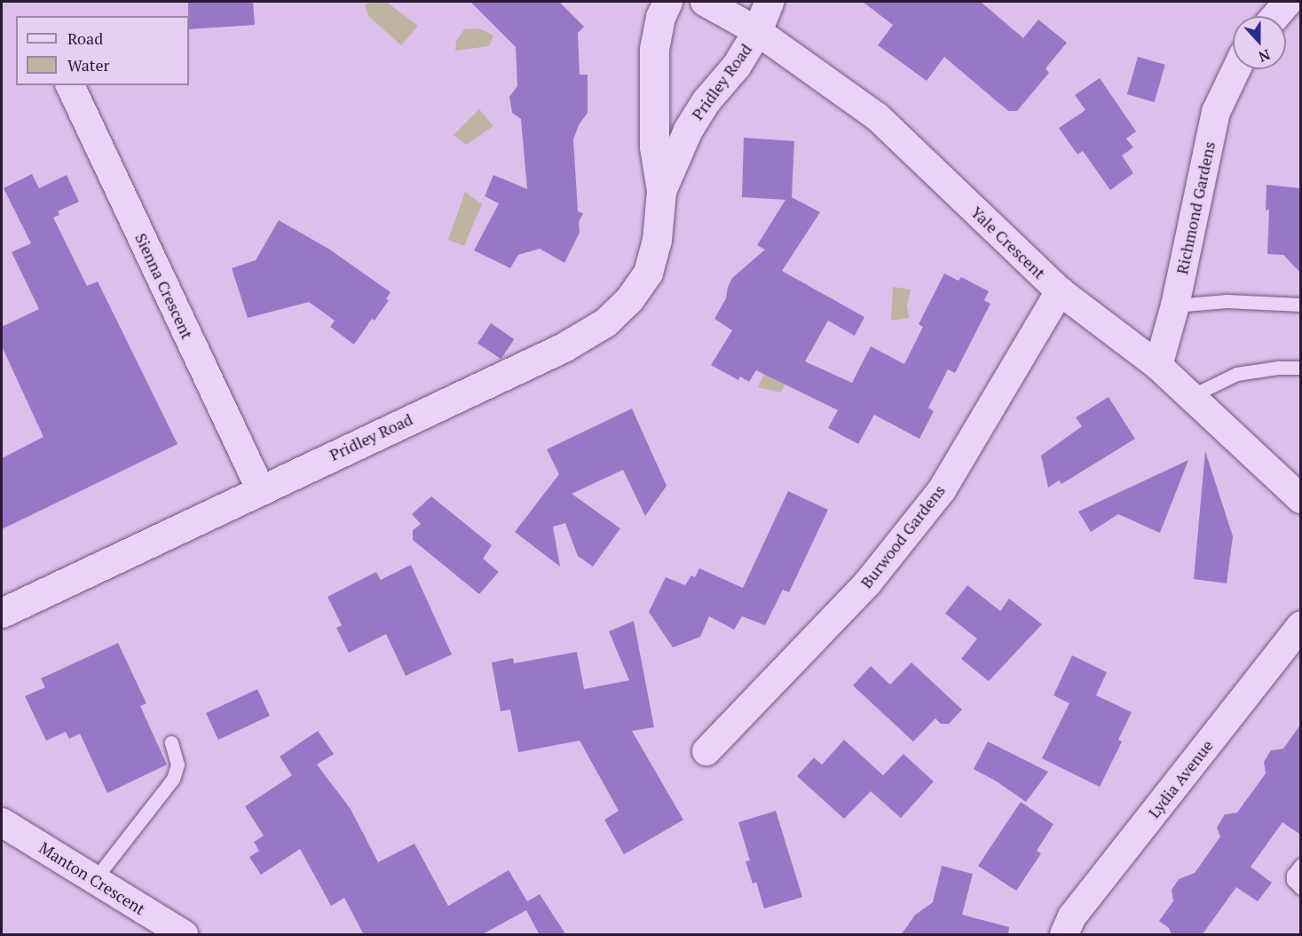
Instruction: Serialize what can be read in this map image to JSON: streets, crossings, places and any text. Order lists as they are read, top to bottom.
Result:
{
  "streets": {
    "street": [
      "Pridley Road",
      "Richmond Gardens",
      "Yale Crescent",
      "Sienna Crescent",
      "Burwood Gardens",
      "Lydia Avenue",
      "Manton Crescent"
    ]
  },
  "crossings": [
    ["Pridley Road", "Yale Crescent"],
    ["Pridley Road", "Sienna Crescent"],
    ["Richmond Gardens", "Yale Crescent"],
    ["Yale Crescent", "Burwood Gardens"]
  ],
  "legend": ["Road", "Water"],
  "north": "bottom"
}
